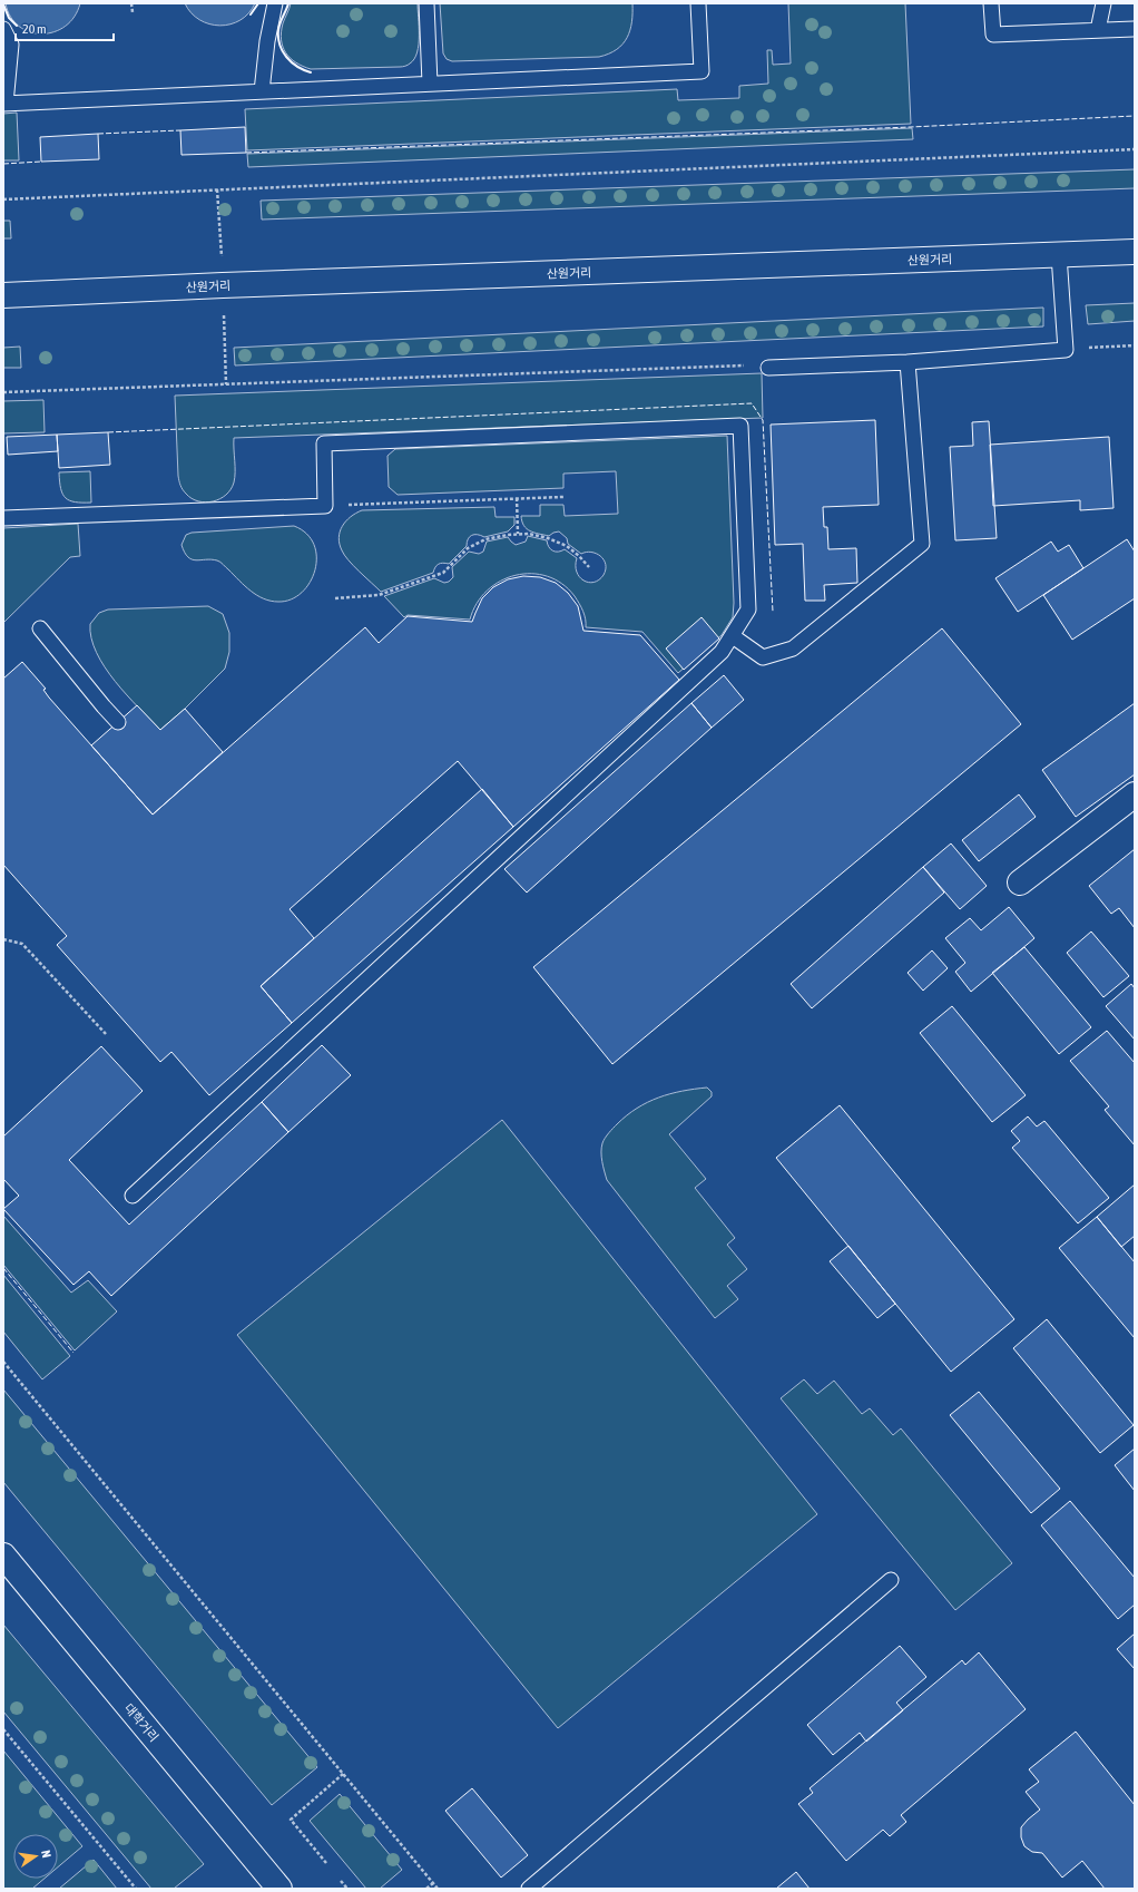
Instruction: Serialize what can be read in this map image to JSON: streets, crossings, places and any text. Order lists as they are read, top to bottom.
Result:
{
  "streets": {
    "main road": ["산원거리", "대학거리"]
  },
  "scale_bar": "20 m",
  "north": "right"
}
